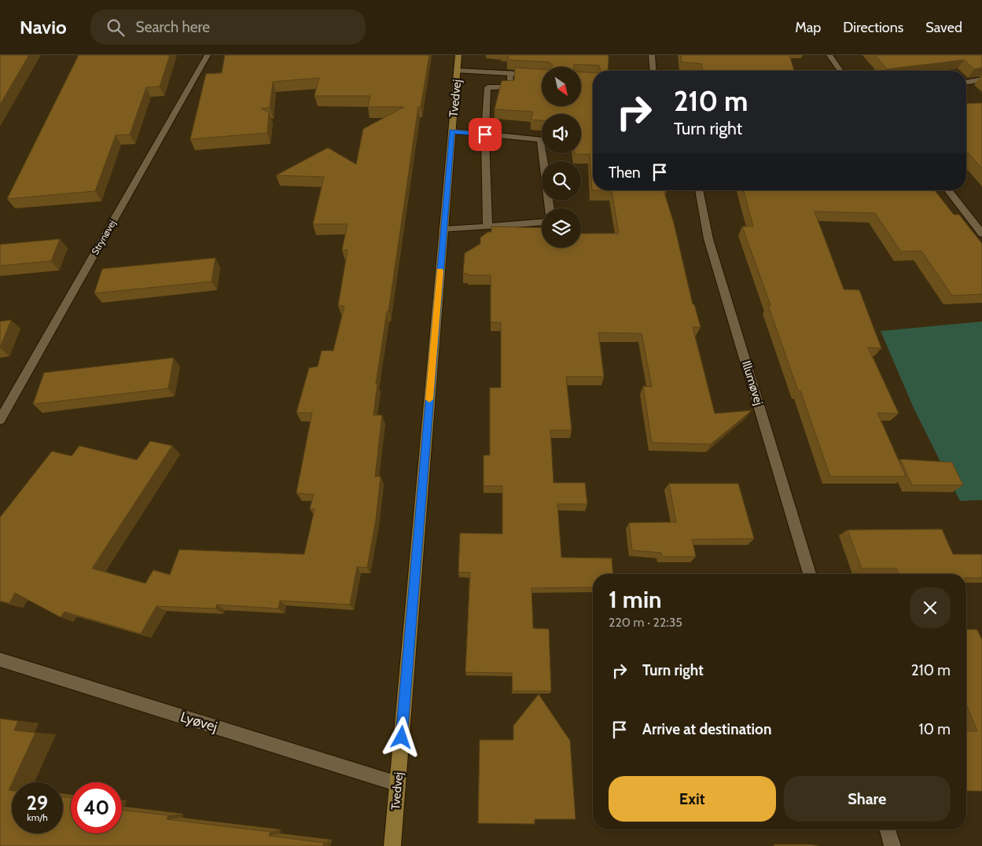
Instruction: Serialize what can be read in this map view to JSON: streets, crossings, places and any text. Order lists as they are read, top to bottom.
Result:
{
  "streets": {
    "street": [
      "Tvedvej",
      "Strynøvej",
      "Illumøvej",
      "Lyøvej"
    ]
  },
  "crossings": [
    ["Tvedvej", "Lyøvej"]
  ],
  "north": "bottom right",
  "page": {
    "header": "Navio",
    "search": "Search here",
    "nav": ["Map", "Directions", "Saved"],
    "turn": ["210 m", "Turn right"],
    "then": "Then",
    "heading": ["1 min", "220 m · 22:35"],
    "list": [
      {
        "name": "Turn right",
        "value": "210 m"
      },
      {
        "name": "Arrive at destination",
        "value": "10 m"
      }
    ],
    "buttons": ["Exit", "Share"],
    "speed": "29 km/h",
    "limit": "40"
  }
}
